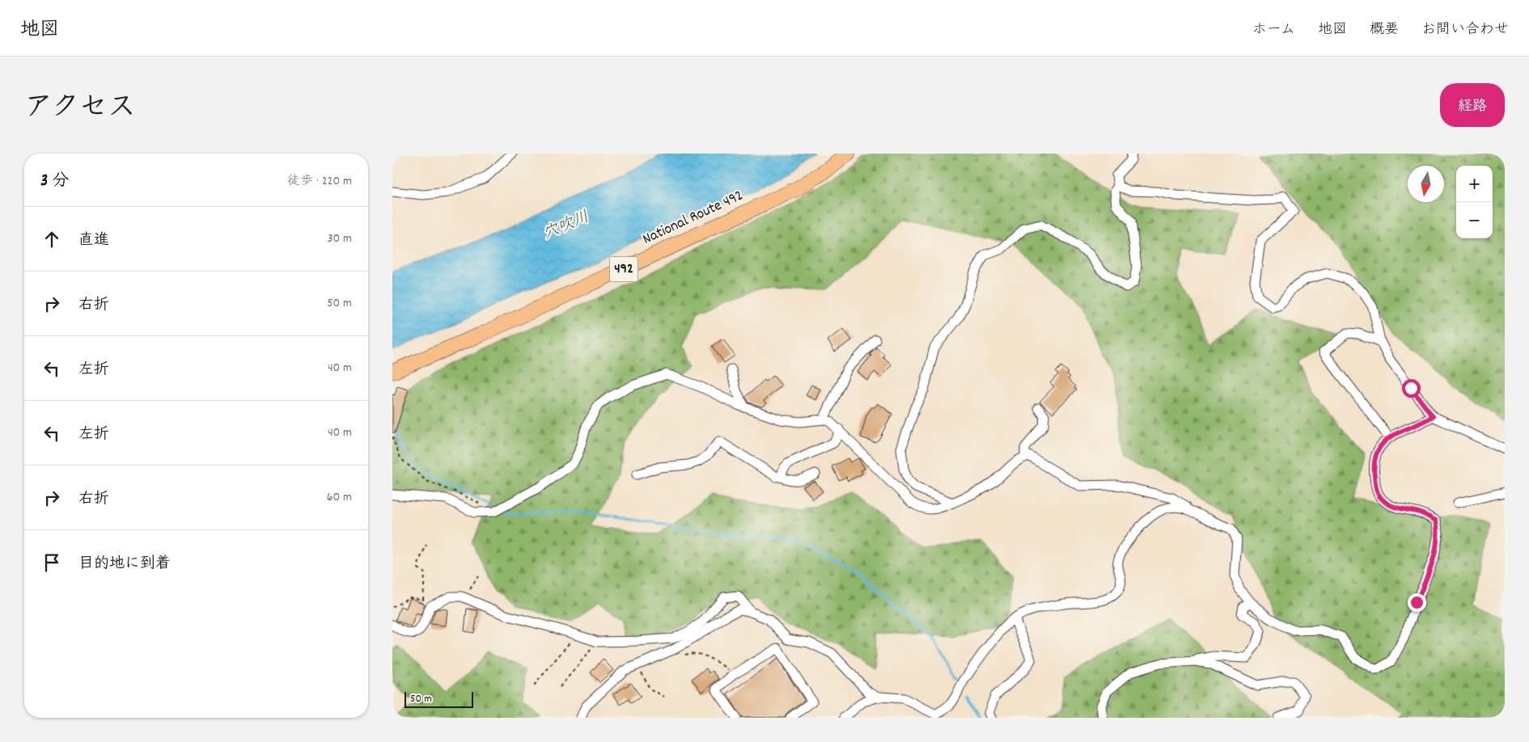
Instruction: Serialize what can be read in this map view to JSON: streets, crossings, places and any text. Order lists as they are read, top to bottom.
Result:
{
  "streets": {
    "highway": ["National Route 492", "492"]
  },
  "water": ["穴吹川"],
  "scale_bar": "50 m",
  "north": "bottom",
  "page": {
    "header": "地図",
    "nav": [
      "ホーム",
      "地図",
      "概要",
      "お問い合わせ"
    ],
    "title": "アクセス",
    "buttons": "経路",
    "heading": ["3 分", "徒歩 · 220 m"],
    "map_buttons": ["+", "−"],
    "list": [
      ["直進", "30 m"],
      ["右折", "50 m"],
      ["左折", "40 m"],
      ["左折", "40 m"],
      ["右折", "60 m"],
      "目的地に到着"
    ],
    "scale": "50 m"
  }
}
